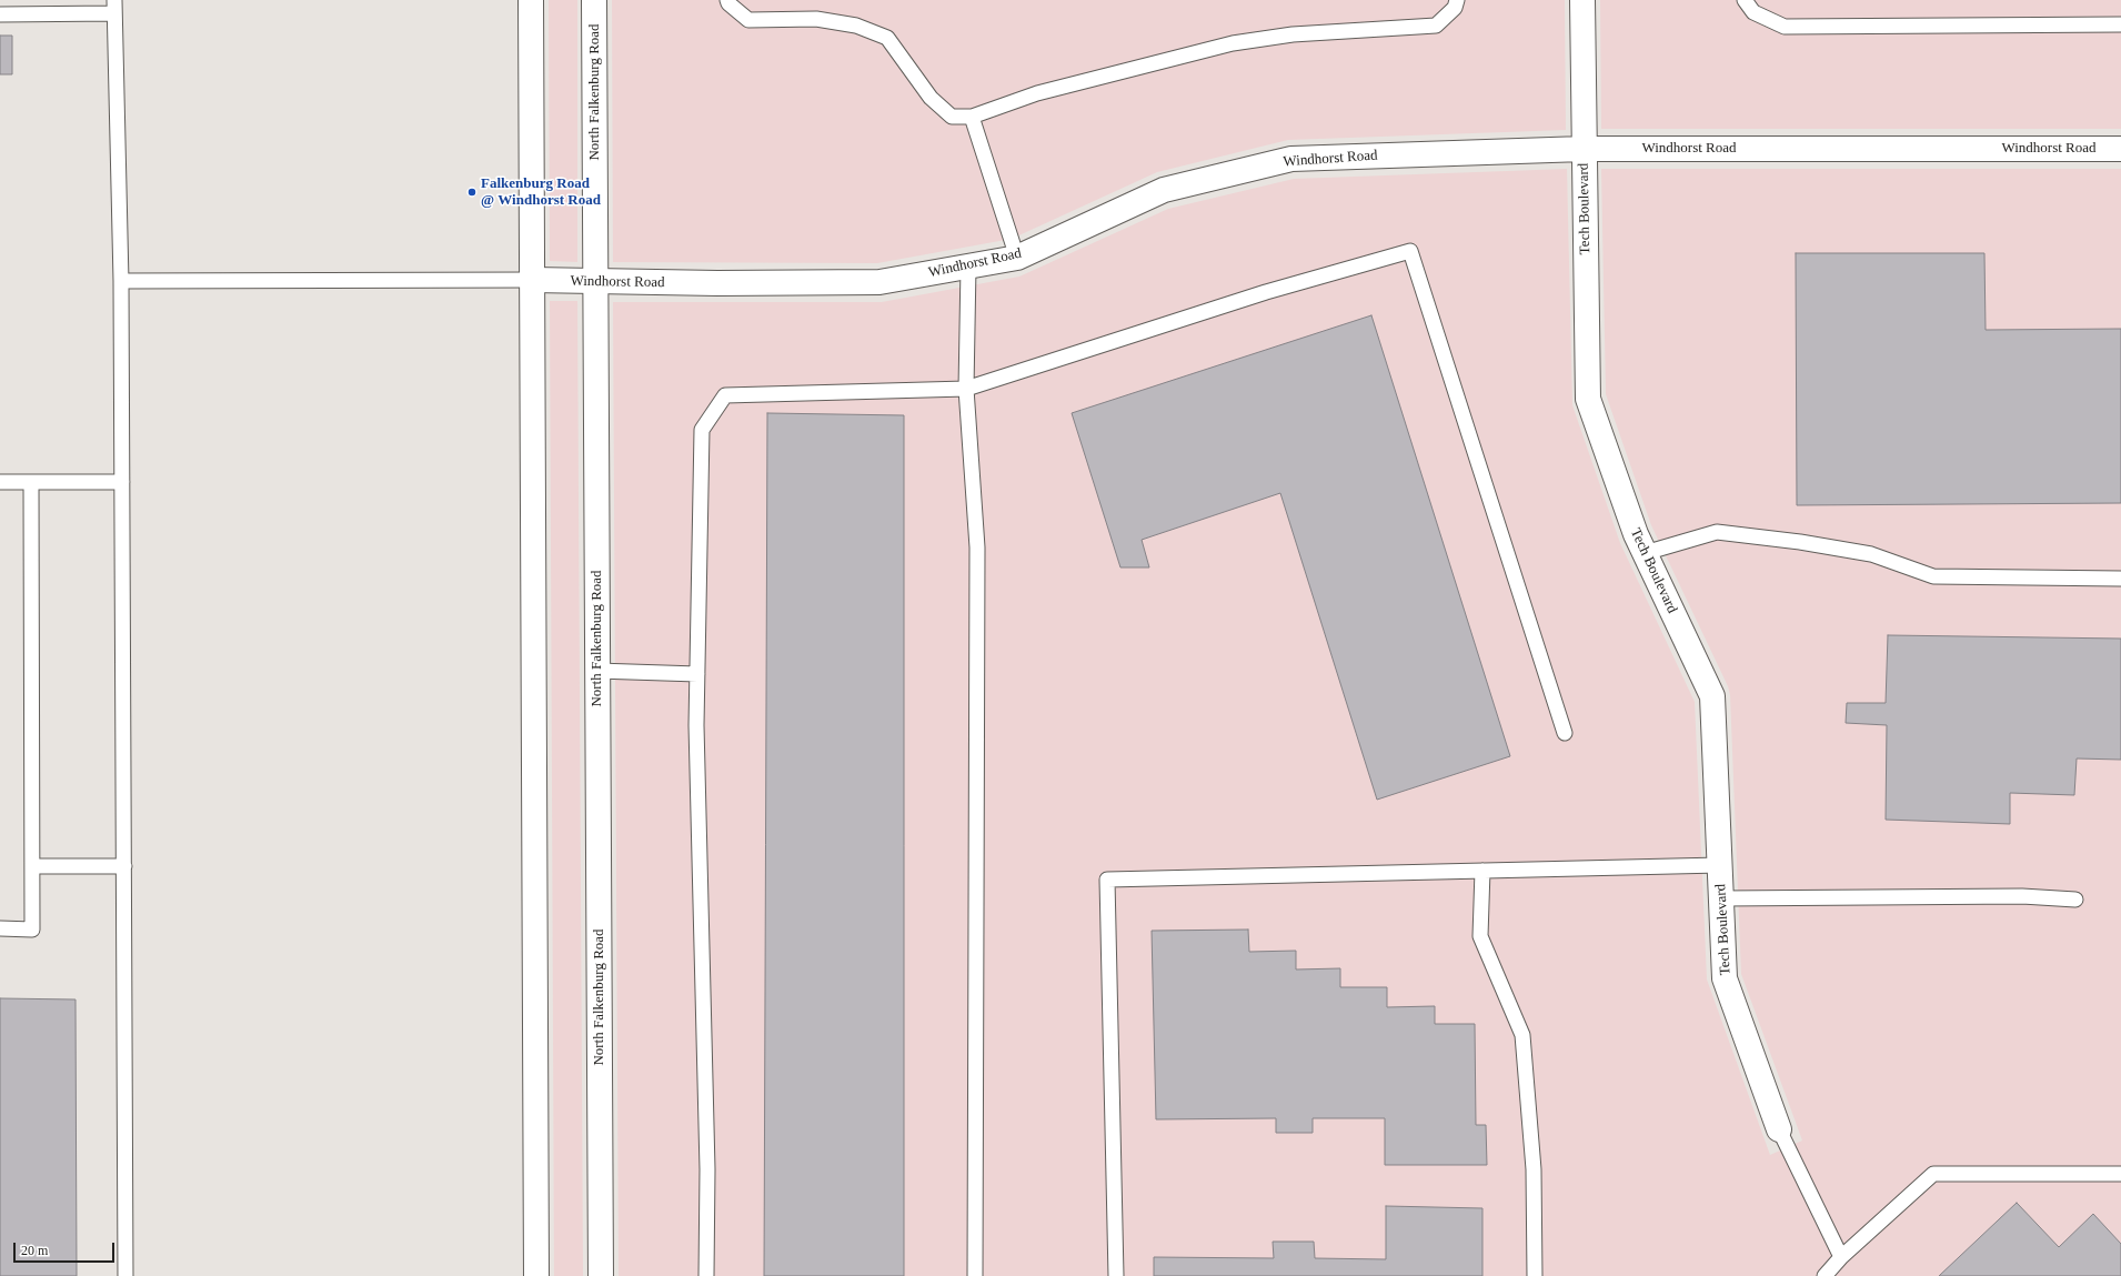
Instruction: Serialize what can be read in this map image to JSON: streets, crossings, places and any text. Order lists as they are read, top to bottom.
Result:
{
  "streets": {
    "street": ["North Falkenburg Road", "Windhorst Road", "Tech Boulevard"]
  },
  "crossings": [
    ["North Falkenburg Road", "Windhorst Road"],
    ["Windhorst Road", "Tech Boulevard"]
  ],
  "places": ["Falkenburg Road @ Windhorst Road"],
  "scale_bar": "20 m"
}
